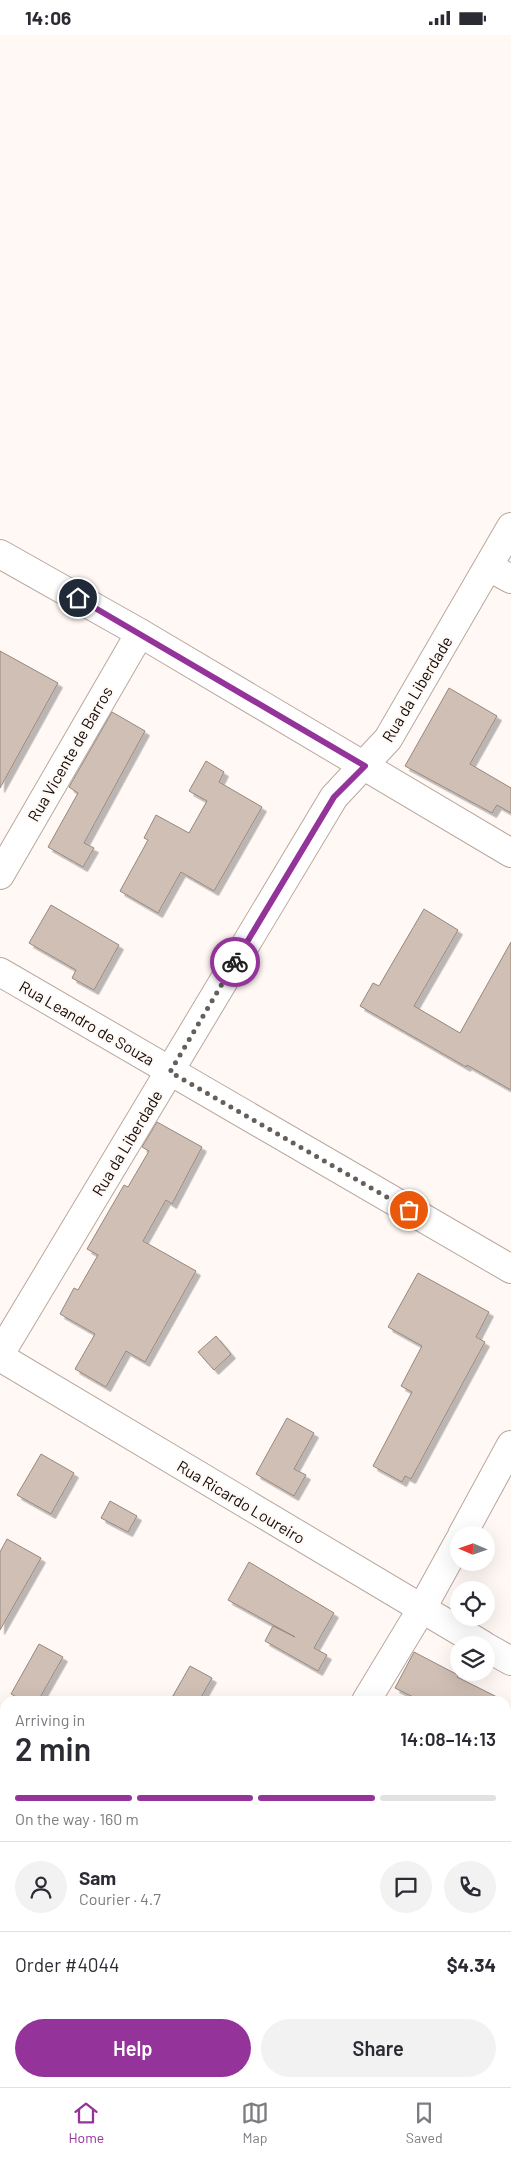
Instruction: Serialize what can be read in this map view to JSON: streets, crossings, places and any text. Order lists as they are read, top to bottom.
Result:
{
  "streets": {
    "street": [
      "Rua da Liberdade",
      "Rua Vicente de Barros",
      "Rua Leandro de Souza",
      "Rua Ricardo Loureiro"
    ]
  },
  "crossings": [
    ["Rua da Liberdade", "Rua Leandro de Souza"],
    ["Rua da Liberdade", "Rua Ricardo Loureiro"]
  ],
  "north": "left",
  "page": {
    "status": "14:06",
    "heading": ["2 min", "Arriving in", "14:08–14:13"],
    "panel": [
      "Sam",
      "Courier · 4.7",
      "Order #4044",
      "$4.34"
    ],
    "bar": "On the way · 160 m",
    "buttons": ["Help", "Share"],
    "tabs": ["Home", "Map", "Saved"]
  }
}
